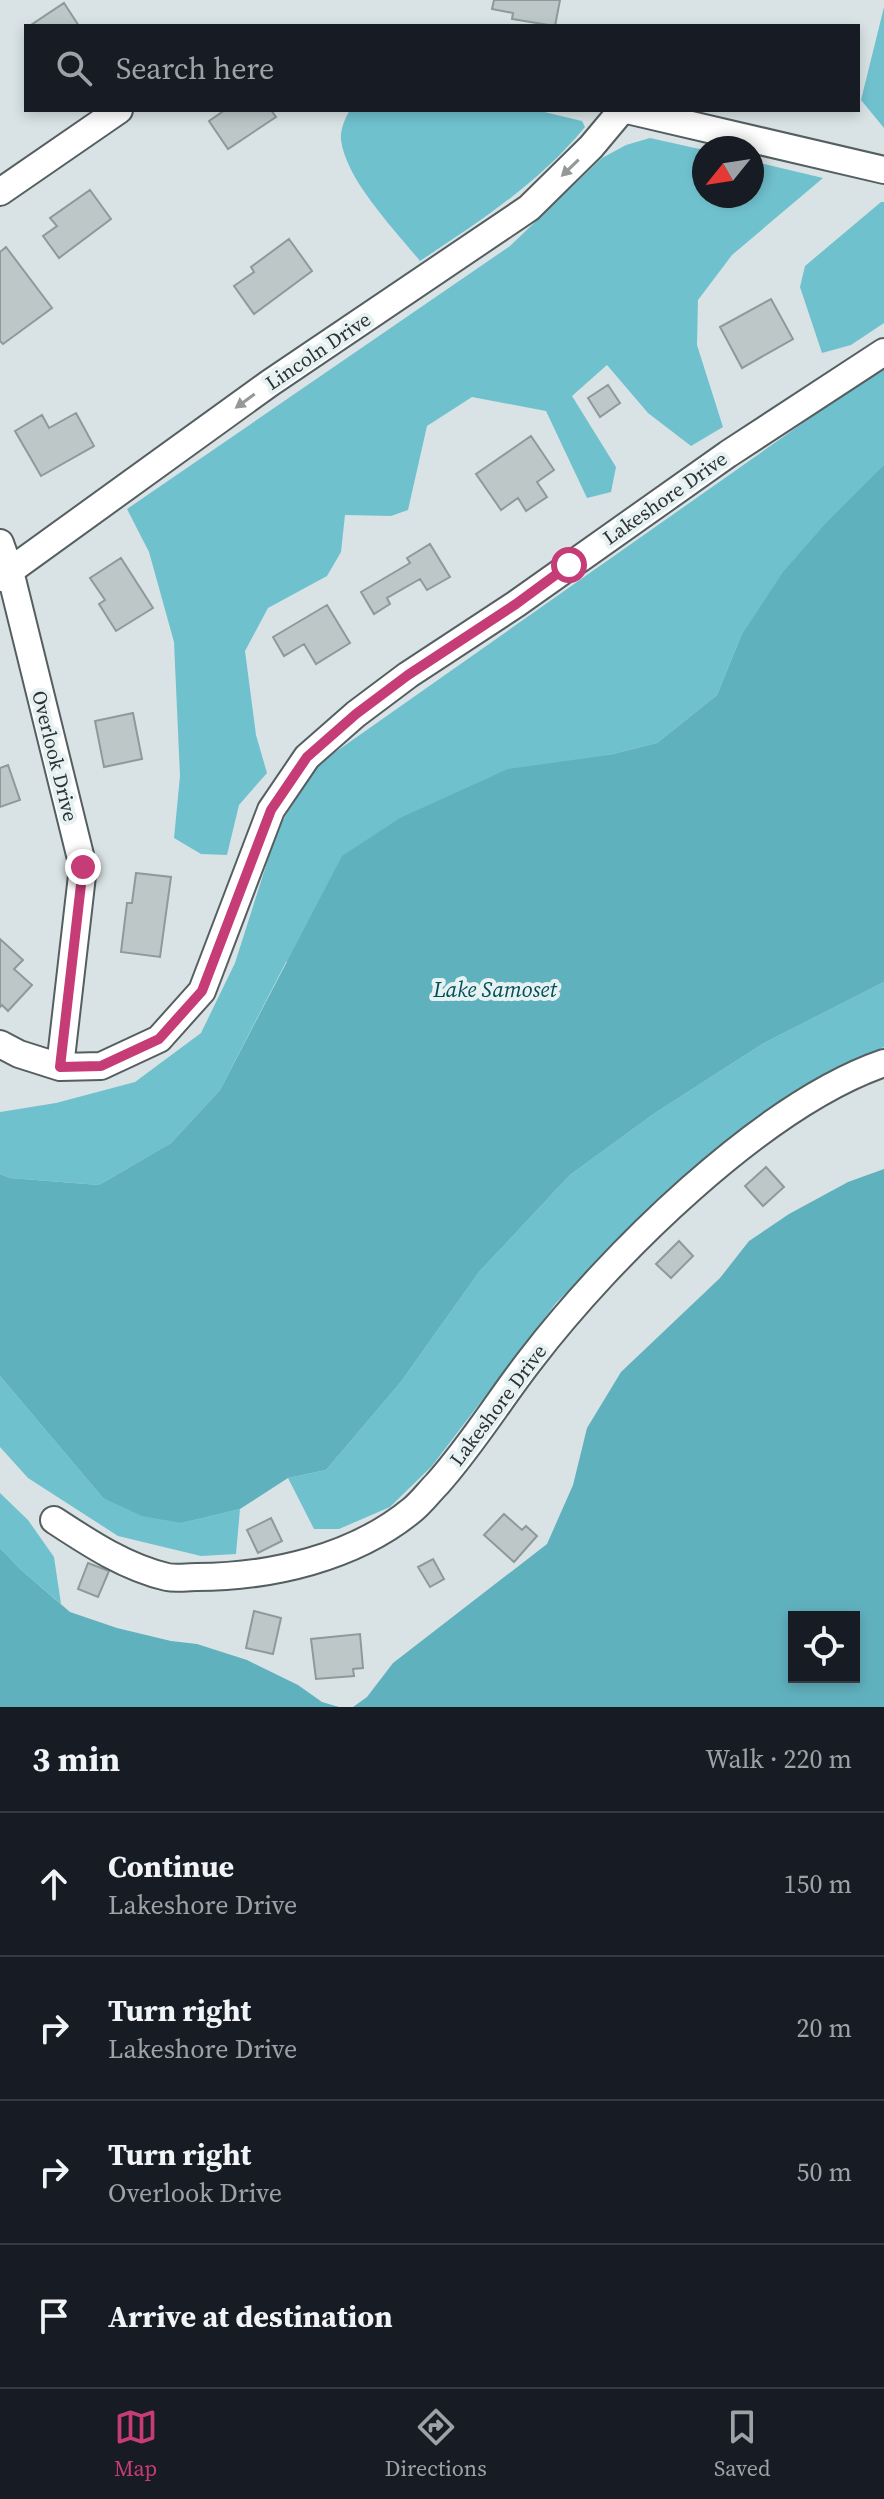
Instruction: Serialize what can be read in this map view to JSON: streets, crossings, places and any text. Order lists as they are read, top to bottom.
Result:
{
  "streets": {
    "street": ["Lincoln Drive", "Lakeshore Drive", "Overlook Drive"]
  },
  "crossings": [
    ["Lincoln Drive", "Overlook Drive"],
    ["Lakeshore Drive", "Overlook Drive"]
  ],
  "one_way": ["Lincoln Drive"],
  "water": ["Lake Samoset"],
  "north": "bottom left",
  "page": {
    "search": "Search here",
    "heading": ["3 min", "Walk · 220 m"],
    "list": [
      ["Continue", "Lakeshore Drive", "150 m"],
      ["Turn right", "Lakeshore Drive", "20 m"],
      ["Turn right", "Overlook Drive", "50 m"],
      "Arrive at destination"
    ],
    "nav": ["Map", "Directions", "Saved"]
  }
}
